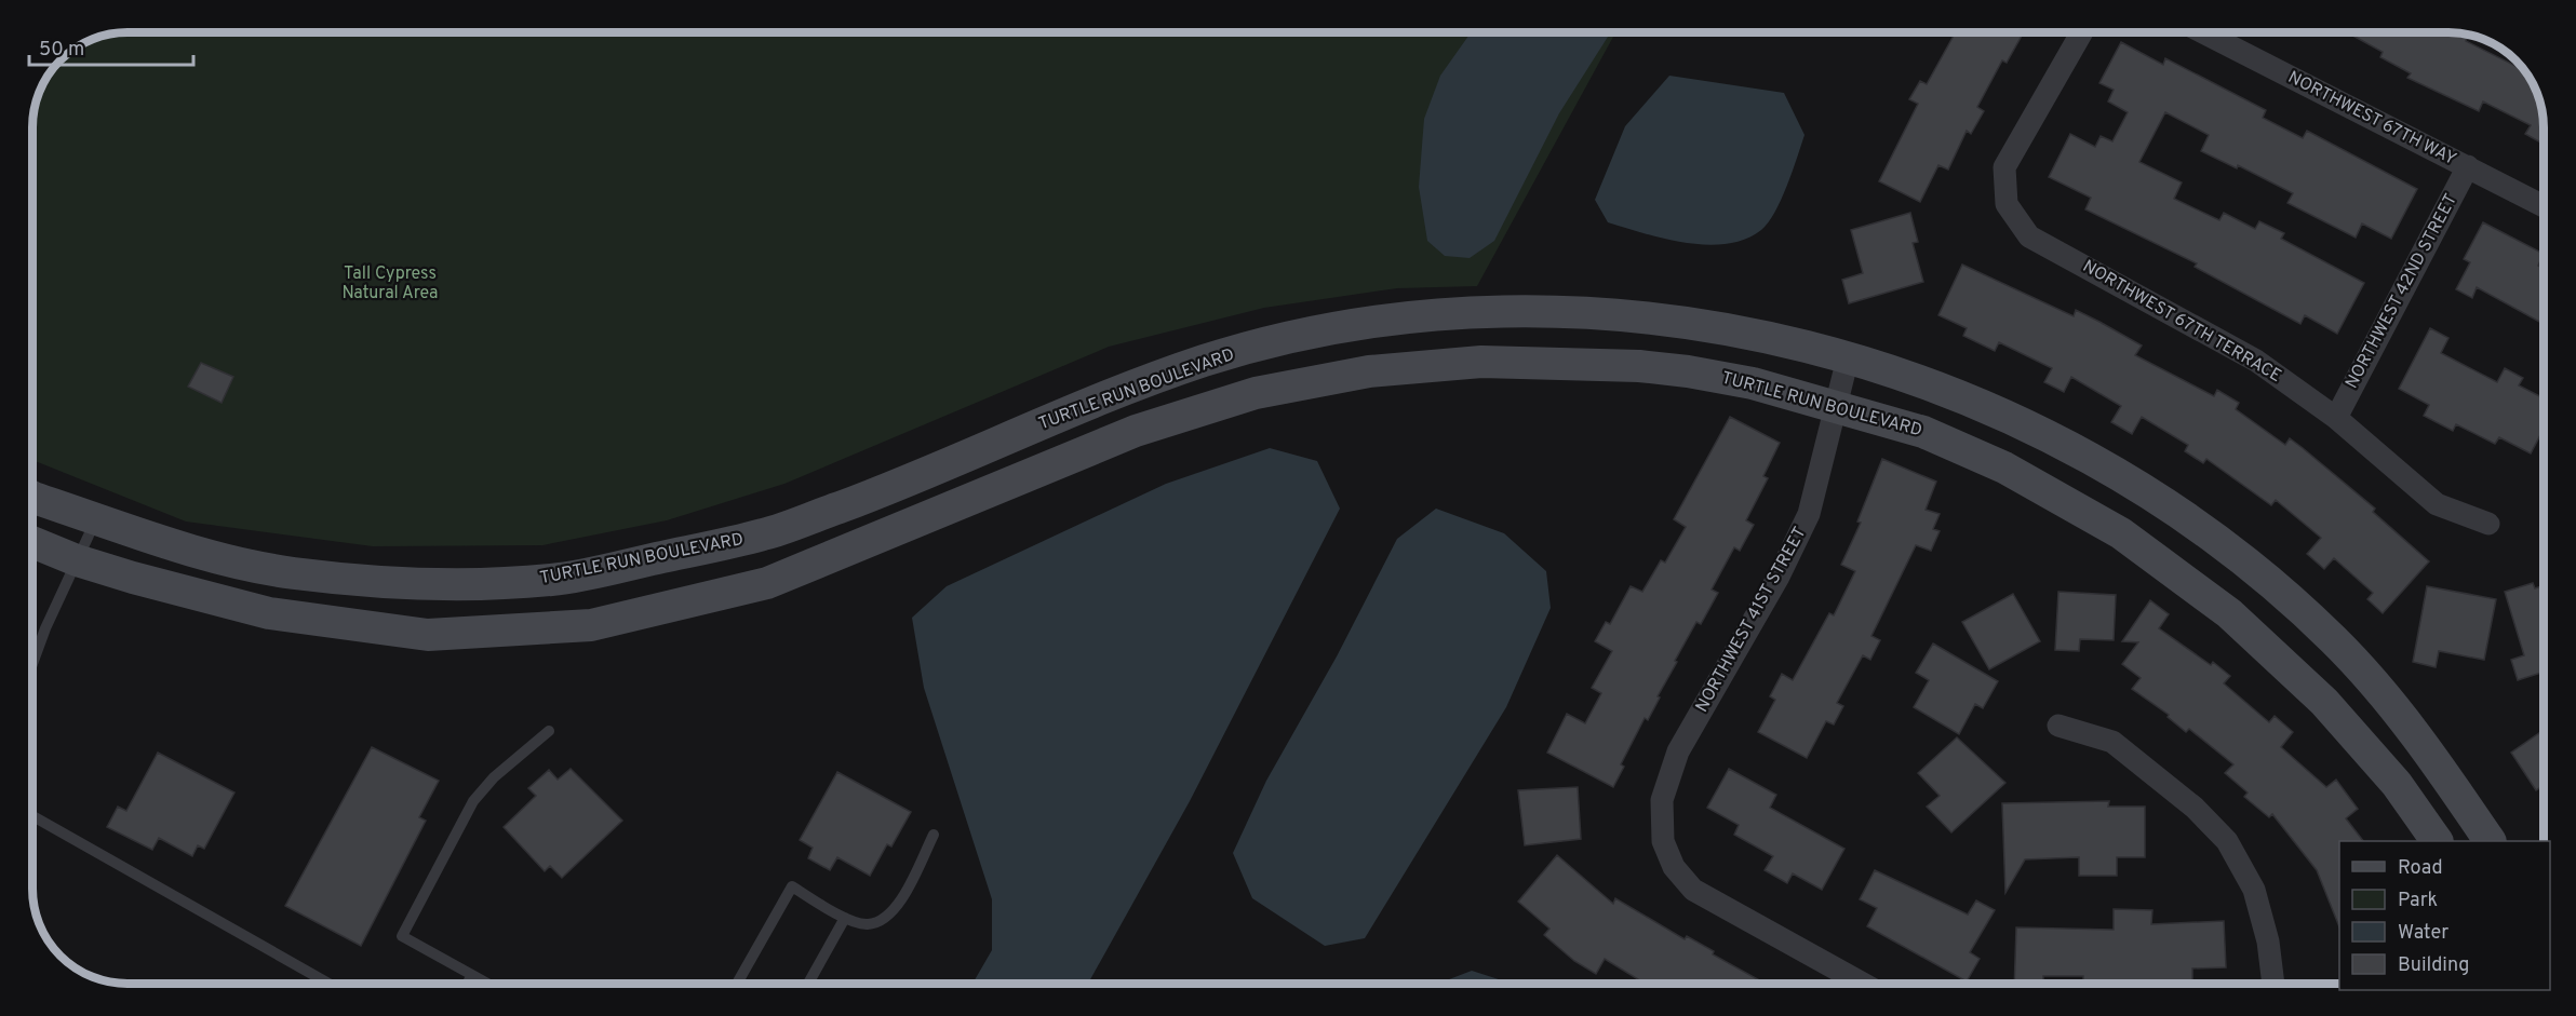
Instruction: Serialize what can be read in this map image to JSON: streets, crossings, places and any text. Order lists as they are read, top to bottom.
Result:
{
  "streets": {
    "street": [
      "NORTHWEST 67TH WAY",
      "NORTHWEST 42ND STREET",
      "NORTHWEST 67TH TERRACE",
      "TURTLE RUN BOULEVARD",
      "NORTHWEST 41ST STREET"
    ]
  },
  "crossings": [
    ["NORTHWEST 67TH WAY", "NORTHWEST 42ND STREET"],
    ["NORTHWEST 42ND STREET", "NORTHWEST 67TH TERRACE"],
    ["TURTLE RUN BOULEVARD", "NORTHWEST 41ST STREET"]
  ],
  "parks": ["Tall Cypress Natural Area"],
  "legend": [
    "Road",
    "Park",
    "Water",
    "Building"
  ],
  "scale_bar": "50 m"
}
